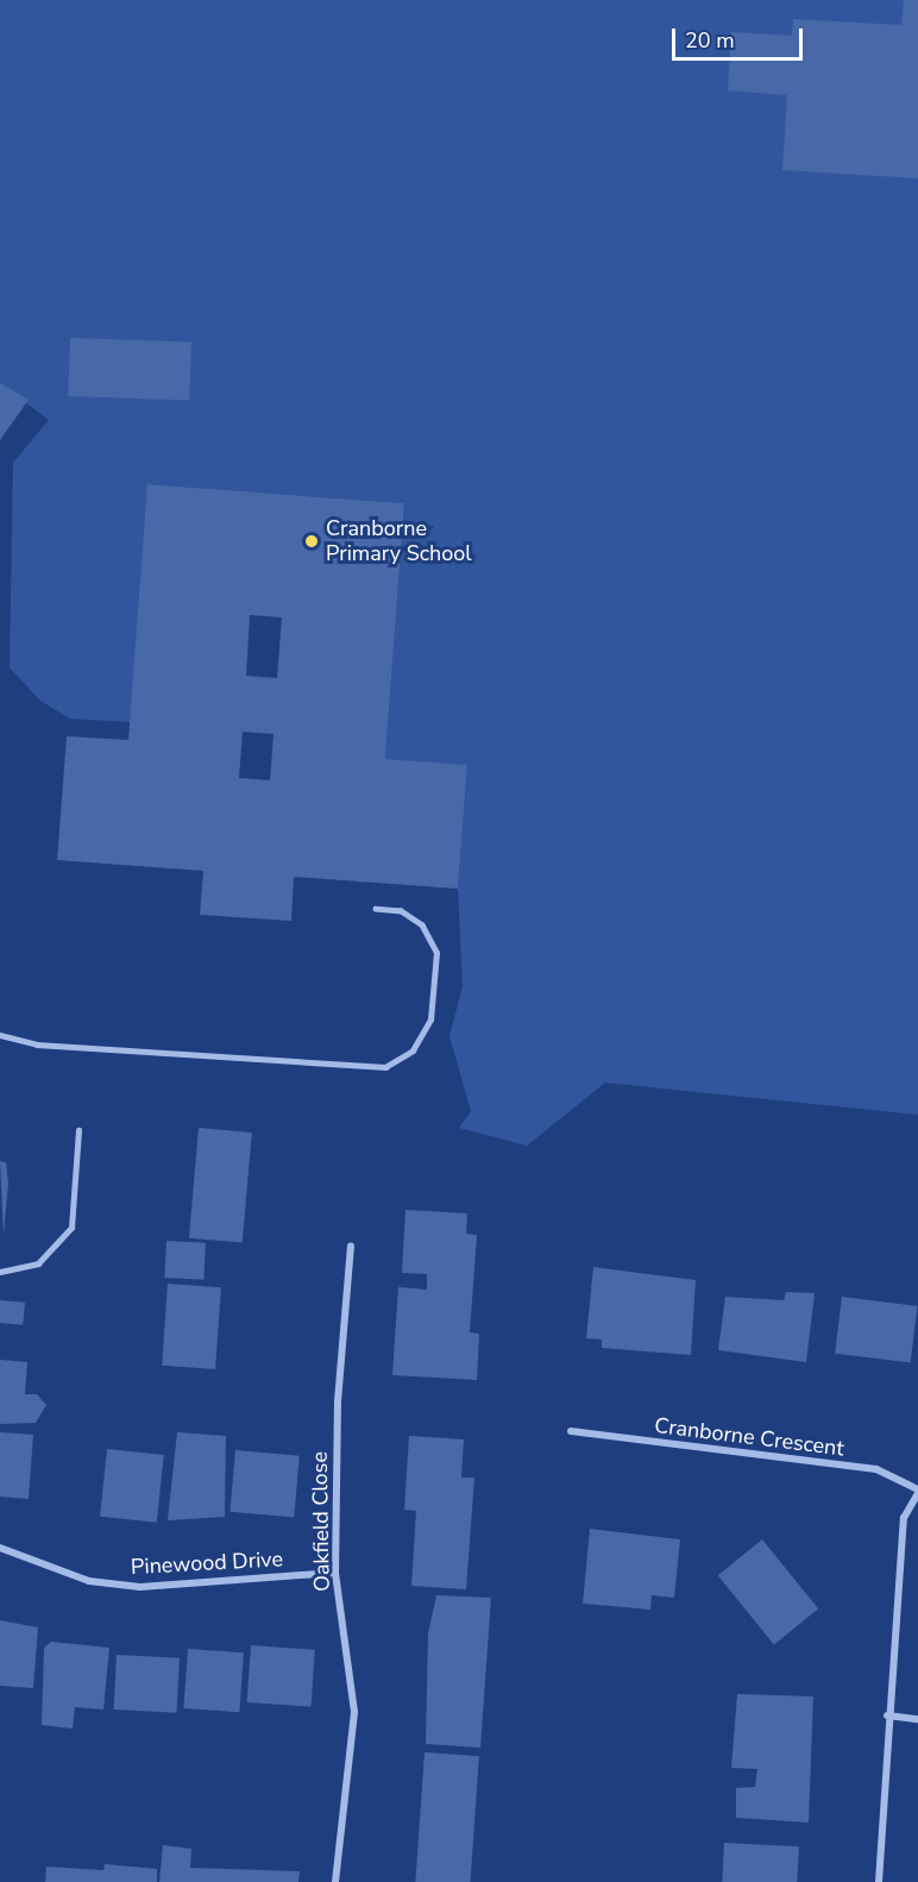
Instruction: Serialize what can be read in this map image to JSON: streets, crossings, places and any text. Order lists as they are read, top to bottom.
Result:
{
  "streets": {
    "street": ["Cranborne Crescent", "Oakfield Close", "Pinewood Drive"]
  },
  "crossings": [
    ["Oakfield Close", "Pinewood Drive"]
  ],
  "places": ["Cranborne Primary School"],
  "scale_bar": "20 m"
}
